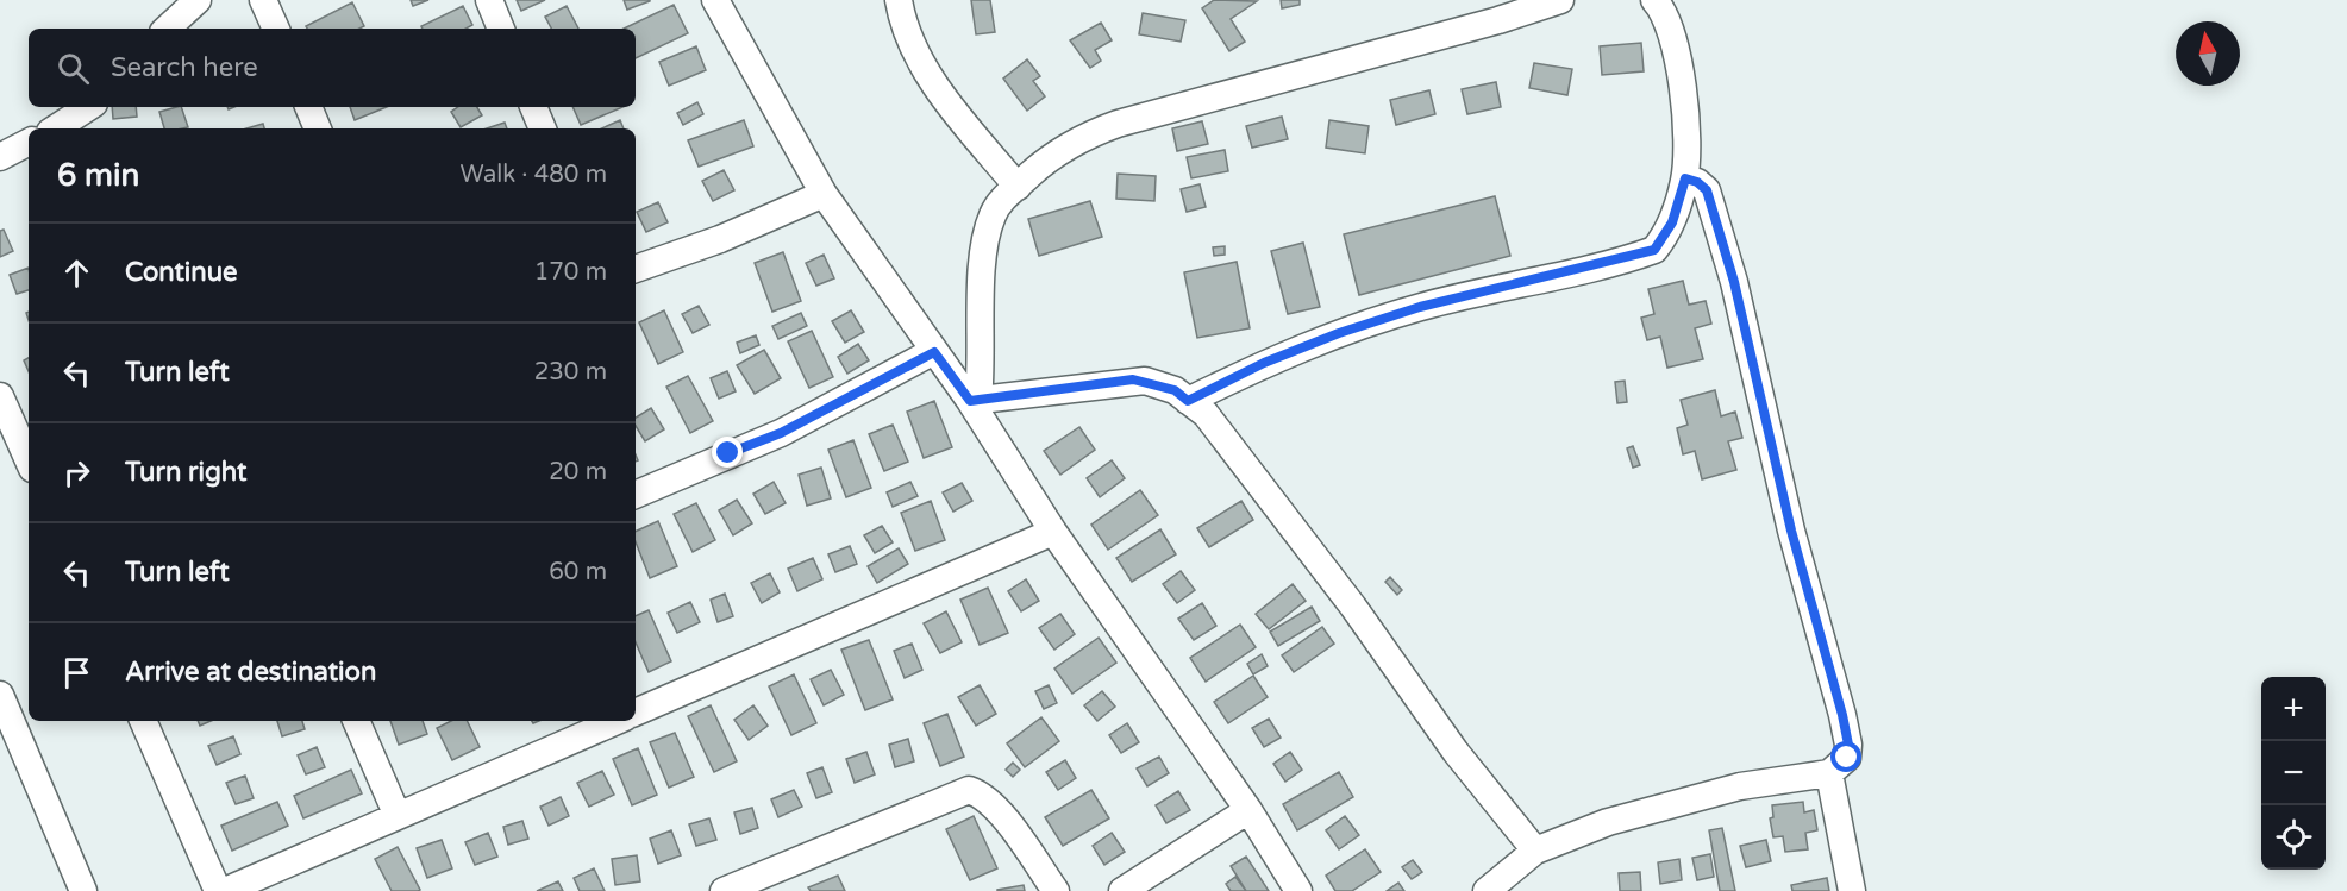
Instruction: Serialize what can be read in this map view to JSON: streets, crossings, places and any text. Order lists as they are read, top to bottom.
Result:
{
  "north": "top",
  "page": {
    "search": "Search here",
    "heading": ["6 min", "Walk · 480 m"],
    "list": [
      ["Continue", "170 m"],
      ["Turn left", "230 m"],
      ["Turn right", "20 m"],
      ["Turn left", "60 m"],
      "Arrive at destination"
    ],
    "map_buttons": ["+", "−"]
  }
}
